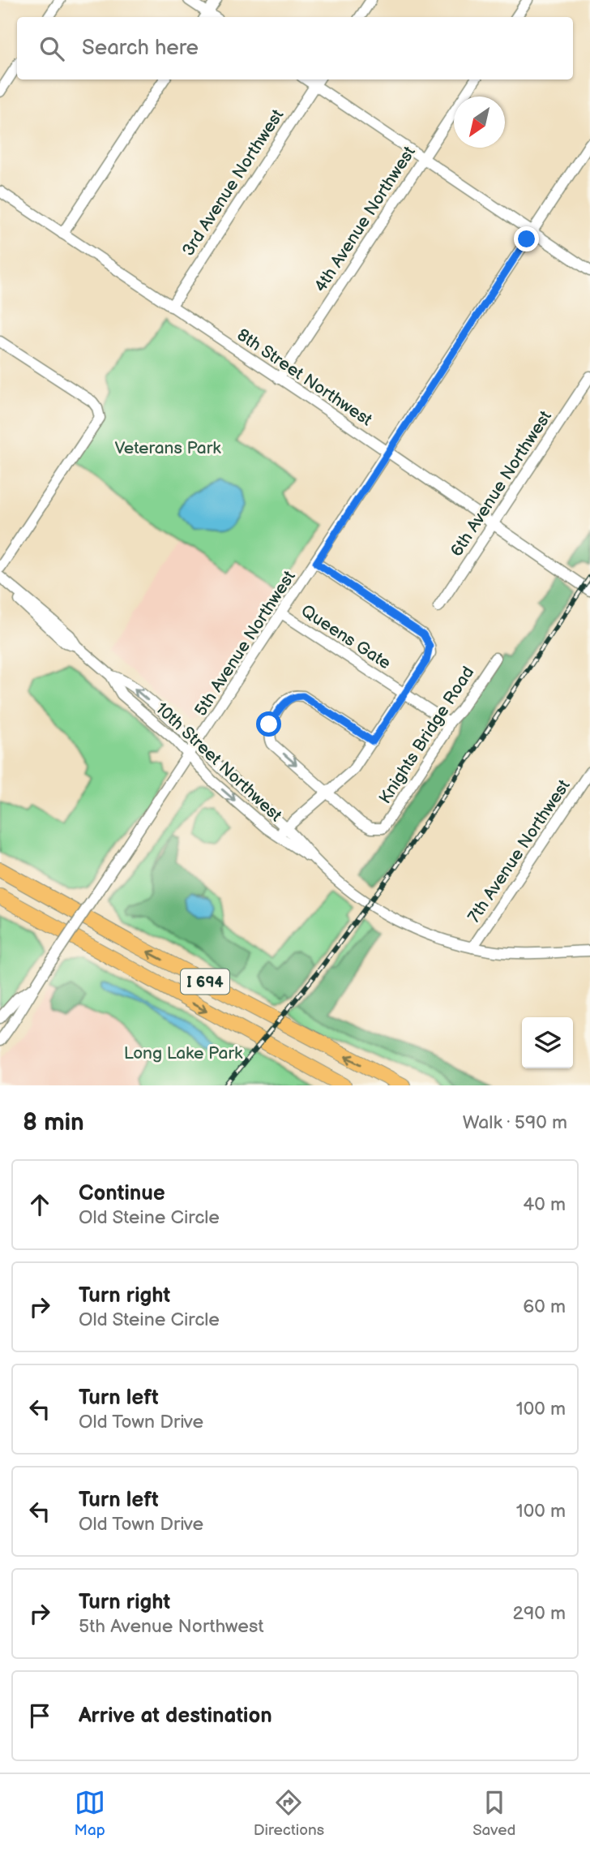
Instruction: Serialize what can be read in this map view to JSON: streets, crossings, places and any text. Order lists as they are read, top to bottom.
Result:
{
  "streets": {
    "highway": ["I 694"],
    "street": [
      "3rd Avenue Northwest",
      "4th Avenue Northwest",
      "8th Street Northwest",
      "6th Avenue Northwest",
      "Queens Gate",
      "5th Avenue Northwest",
      "Knights Bridge Road",
      "10th Street Northwest",
      "7th Avenue Northwest"
    ]
  },
  "crossings": [
    ["3rd Avenue Northwest", "8th Street Northwest"],
    ["4th Avenue Northwest", "8th Street Northwest"],
    ["8th Street Northwest", "6th Avenue Northwest"],
    ["8th Street Northwest", "5th Avenue Northwest"],
    ["Queens Gate", "5th Avenue Northwest"],
    ["Queens Gate", "Knights Bridge Road"],
    ["5th Avenue Northwest", "10th Street Northwest"],
    ["10th Street Northwest", "7th Avenue Northwest"]
  ],
  "parks": ["Veterans Park", "Long Lake Park"],
  "north": "bottom left",
  "page": {
    "search": "Search here",
    "heading": ["8 min", "Walk · 590 m"],
    "list": [
      ["Continue", "Old Steine Circle", "40 m"],
      ["Turn right", "Old Steine Circle", "60 m"],
      ["Turn left", "Old Town Drive", "100 m"],
      ["Turn left", "Old Town Drive", "100 m"],
      ["Turn right", "5th Avenue Northwest", "290 m"],
      "Arrive at destination"
    ],
    "nav": ["Map", "Directions", "Saved"]
  }
}
